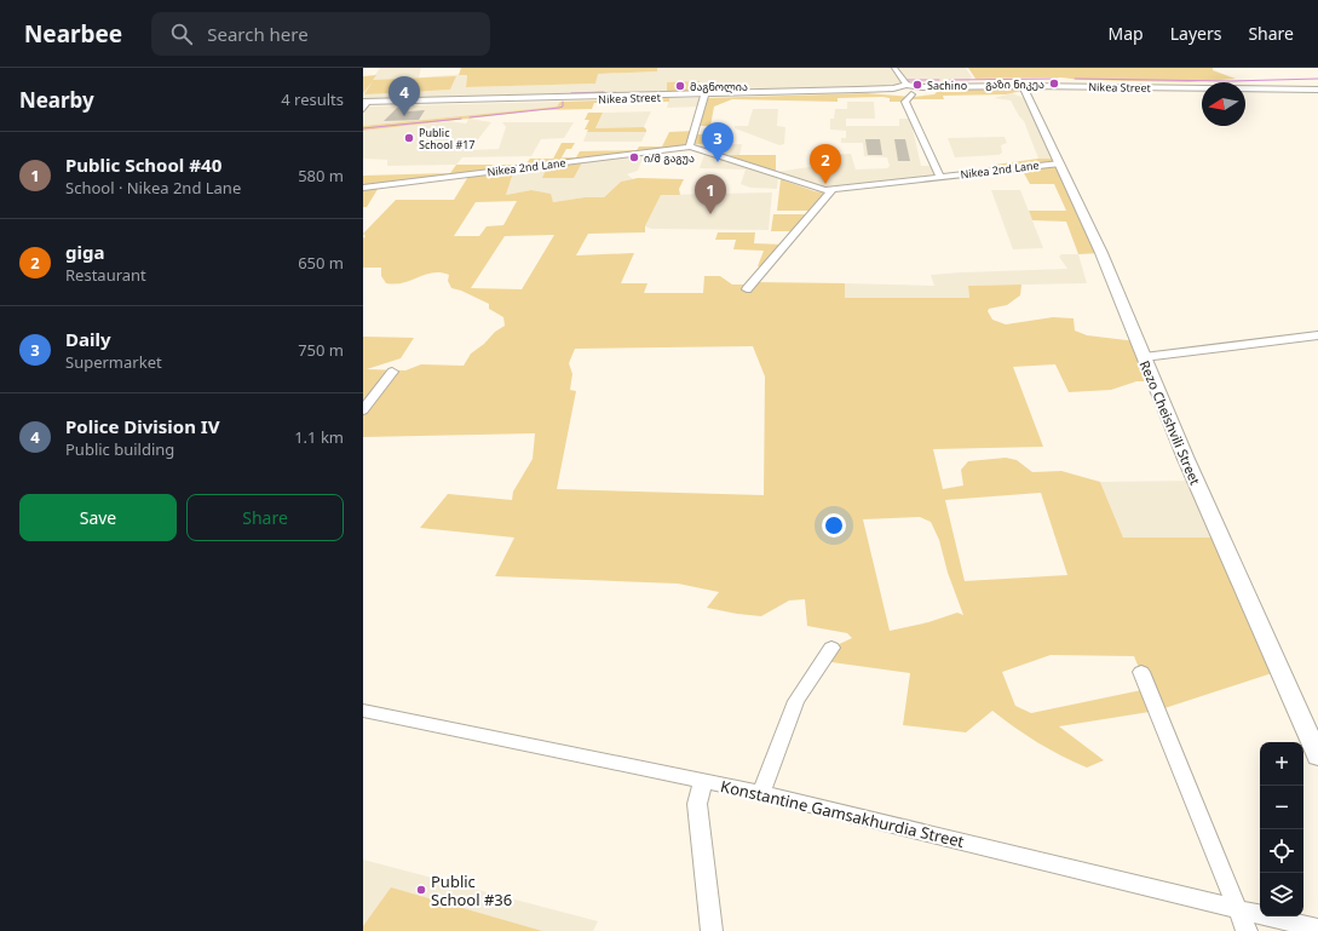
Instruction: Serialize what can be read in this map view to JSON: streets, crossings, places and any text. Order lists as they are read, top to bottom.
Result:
{
  "streets": {
    "main road": ["Nikea Street", "Rezo Cheishvili Street"],
    "street": ["Nikea 2nd Lane", "Konstantine Gamsakhurdia Street"]
  },
  "crossings": [
    ["Nikea Street", "Rezo Cheishvili Street"],
    ["Nikea 2nd Lane", "Rezo Cheishvili Street"]
  ],
  "places": [
    "გაზი ნიკეა",
    "Sachino",
    "მაგნოლია",
    "Public School #17",
    "ი/მ გაგუა",
    "Public School #36"
  ],
  "north": "left",
  "page": {
    "header": "Nearbee",
    "search": "Search here",
    "nav": ["Map", "Layers", "Share"],
    "heading": ["Nearby", "4 results"],
    "pins": [
      "4",
      "3",
      "2",
      "1"
    ],
    "list": [
      {
        "mark": "1",
        "name": "Public School #40",
        "note": "School · Nikea 2nd Lane",
        "value": "580 m"
      },
      {
        "mark": "2",
        "name": "giga",
        "note": "Restaurant",
        "value": "650 m"
      },
      {
        "mark": "3",
        "name": "Daily",
        "note": "Supermarket",
        "value": "750 m"
      },
      {
        "mark": "4",
        "name": "Police Division IV",
        "note": "Public building",
        "value": "1.1 km"
      }
    ],
    "buttons": ["Save", "Share"],
    "map_buttons": ["+", "−"]
  }
}
